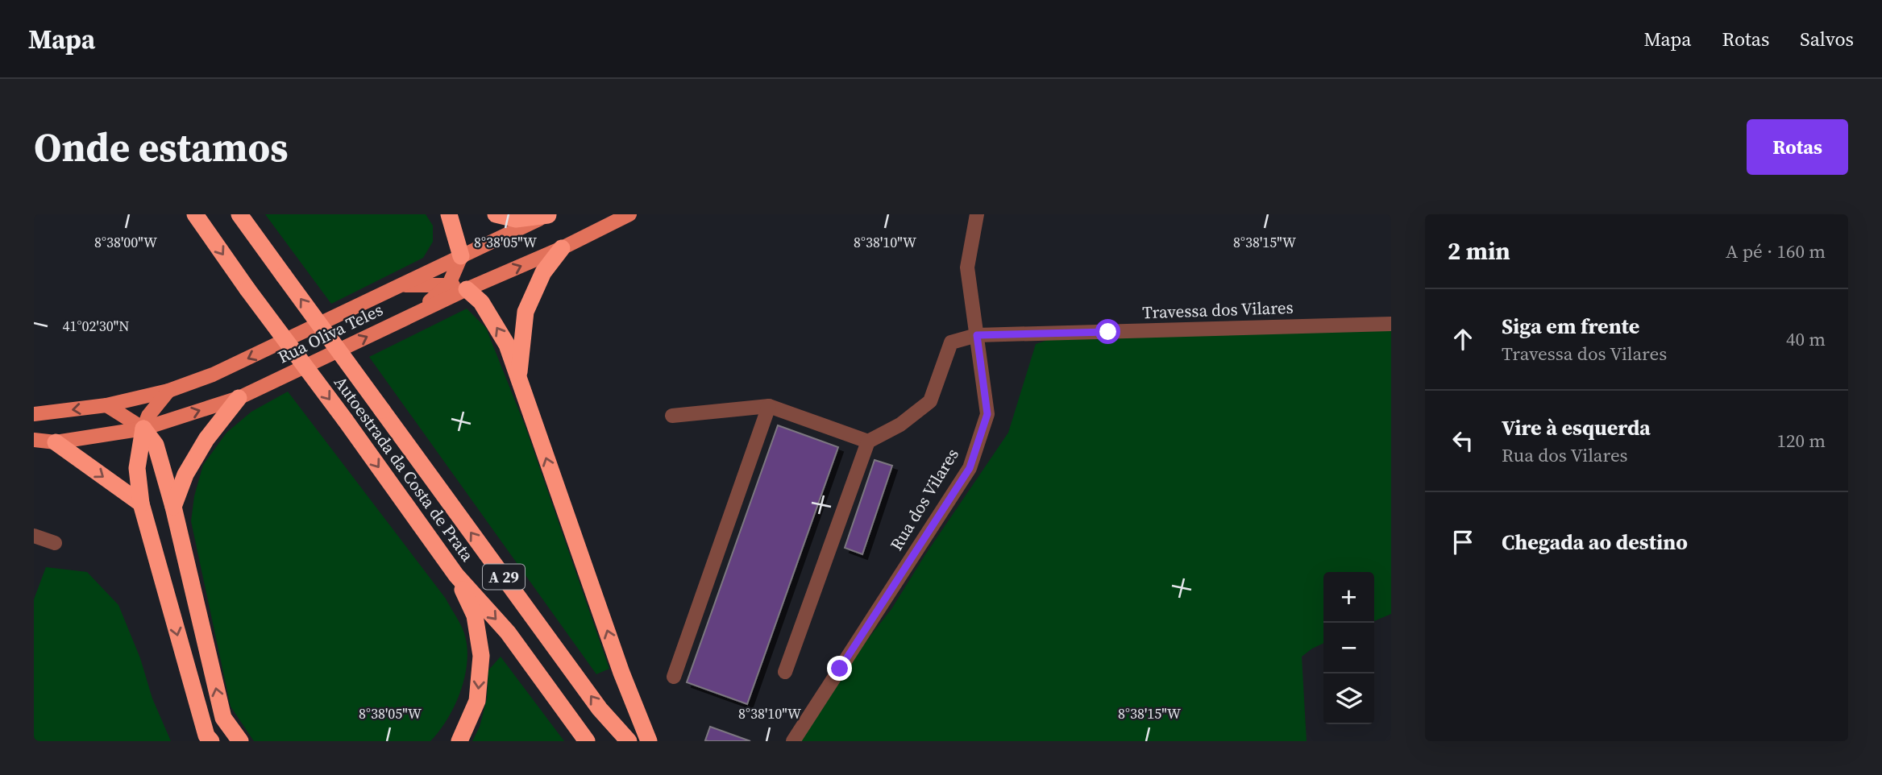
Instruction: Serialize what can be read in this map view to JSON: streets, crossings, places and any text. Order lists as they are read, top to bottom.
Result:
{
  "streets": {
    "highway": ["Autoestrada da Costa de Prata", "A 29"],
    "main road": ["Rua Oliva Teles"],
    "street": ["Travessa dos Vilares", "Rua dos Vilares"]
  },
  "crossings": [
    ["Travessa dos Vilares", "Rua dos Vilares"]
  ],
  "page": {
    "header": "Mapa",
    "nav": ["Mapa", "Rotas", "Salvos"],
    "buttons": "Rotas",
    "title": "Onde estamos",
    "heading": ["2 min", "A pé · 160 m"],
    "list": [
      ["Siga em frente", "Travessa dos Vilares", "40 m"],
      ["Vire à esquerda", "Rua dos Vilares", "120 m"],
      "Chegada ao destino"
    ],
    "map_buttons": ["+", "−"]
  },
  "coordinates": [
    "8°38'00\"W",
    "8°38'05\"W",
    "8°38'10\"W",
    "8°38'15\"W",
    "41°02'30\"N"
  ]
}
